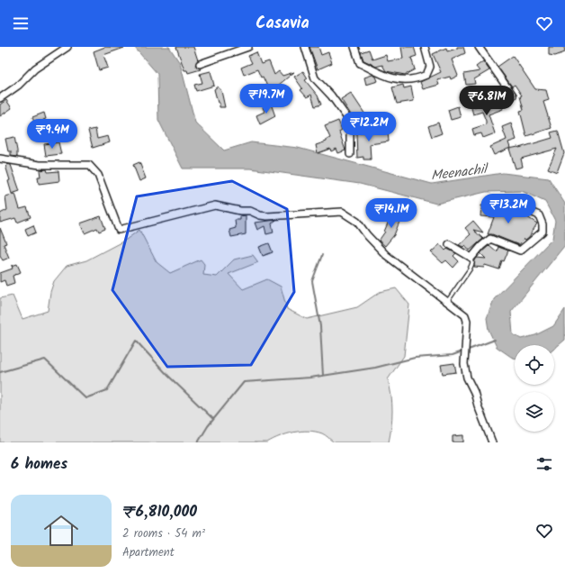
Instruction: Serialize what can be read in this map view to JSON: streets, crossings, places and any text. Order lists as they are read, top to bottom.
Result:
{
  "water": ["Meenachil"],
  "page": {
    "header": "Casavia",
    "price": [
      "₹19.7M",
      "₹6.81M",
      "₹12.2M",
      "₹9.4M",
      "₹13.2M",
      "₹14.1M"
    ],
    "heading": "6 homes",
    "list": [
      {
        "name": "₹6,810,000",
        "note": "2 rooms · 54 m² · Apartment"
      }
    ]
  }
}
